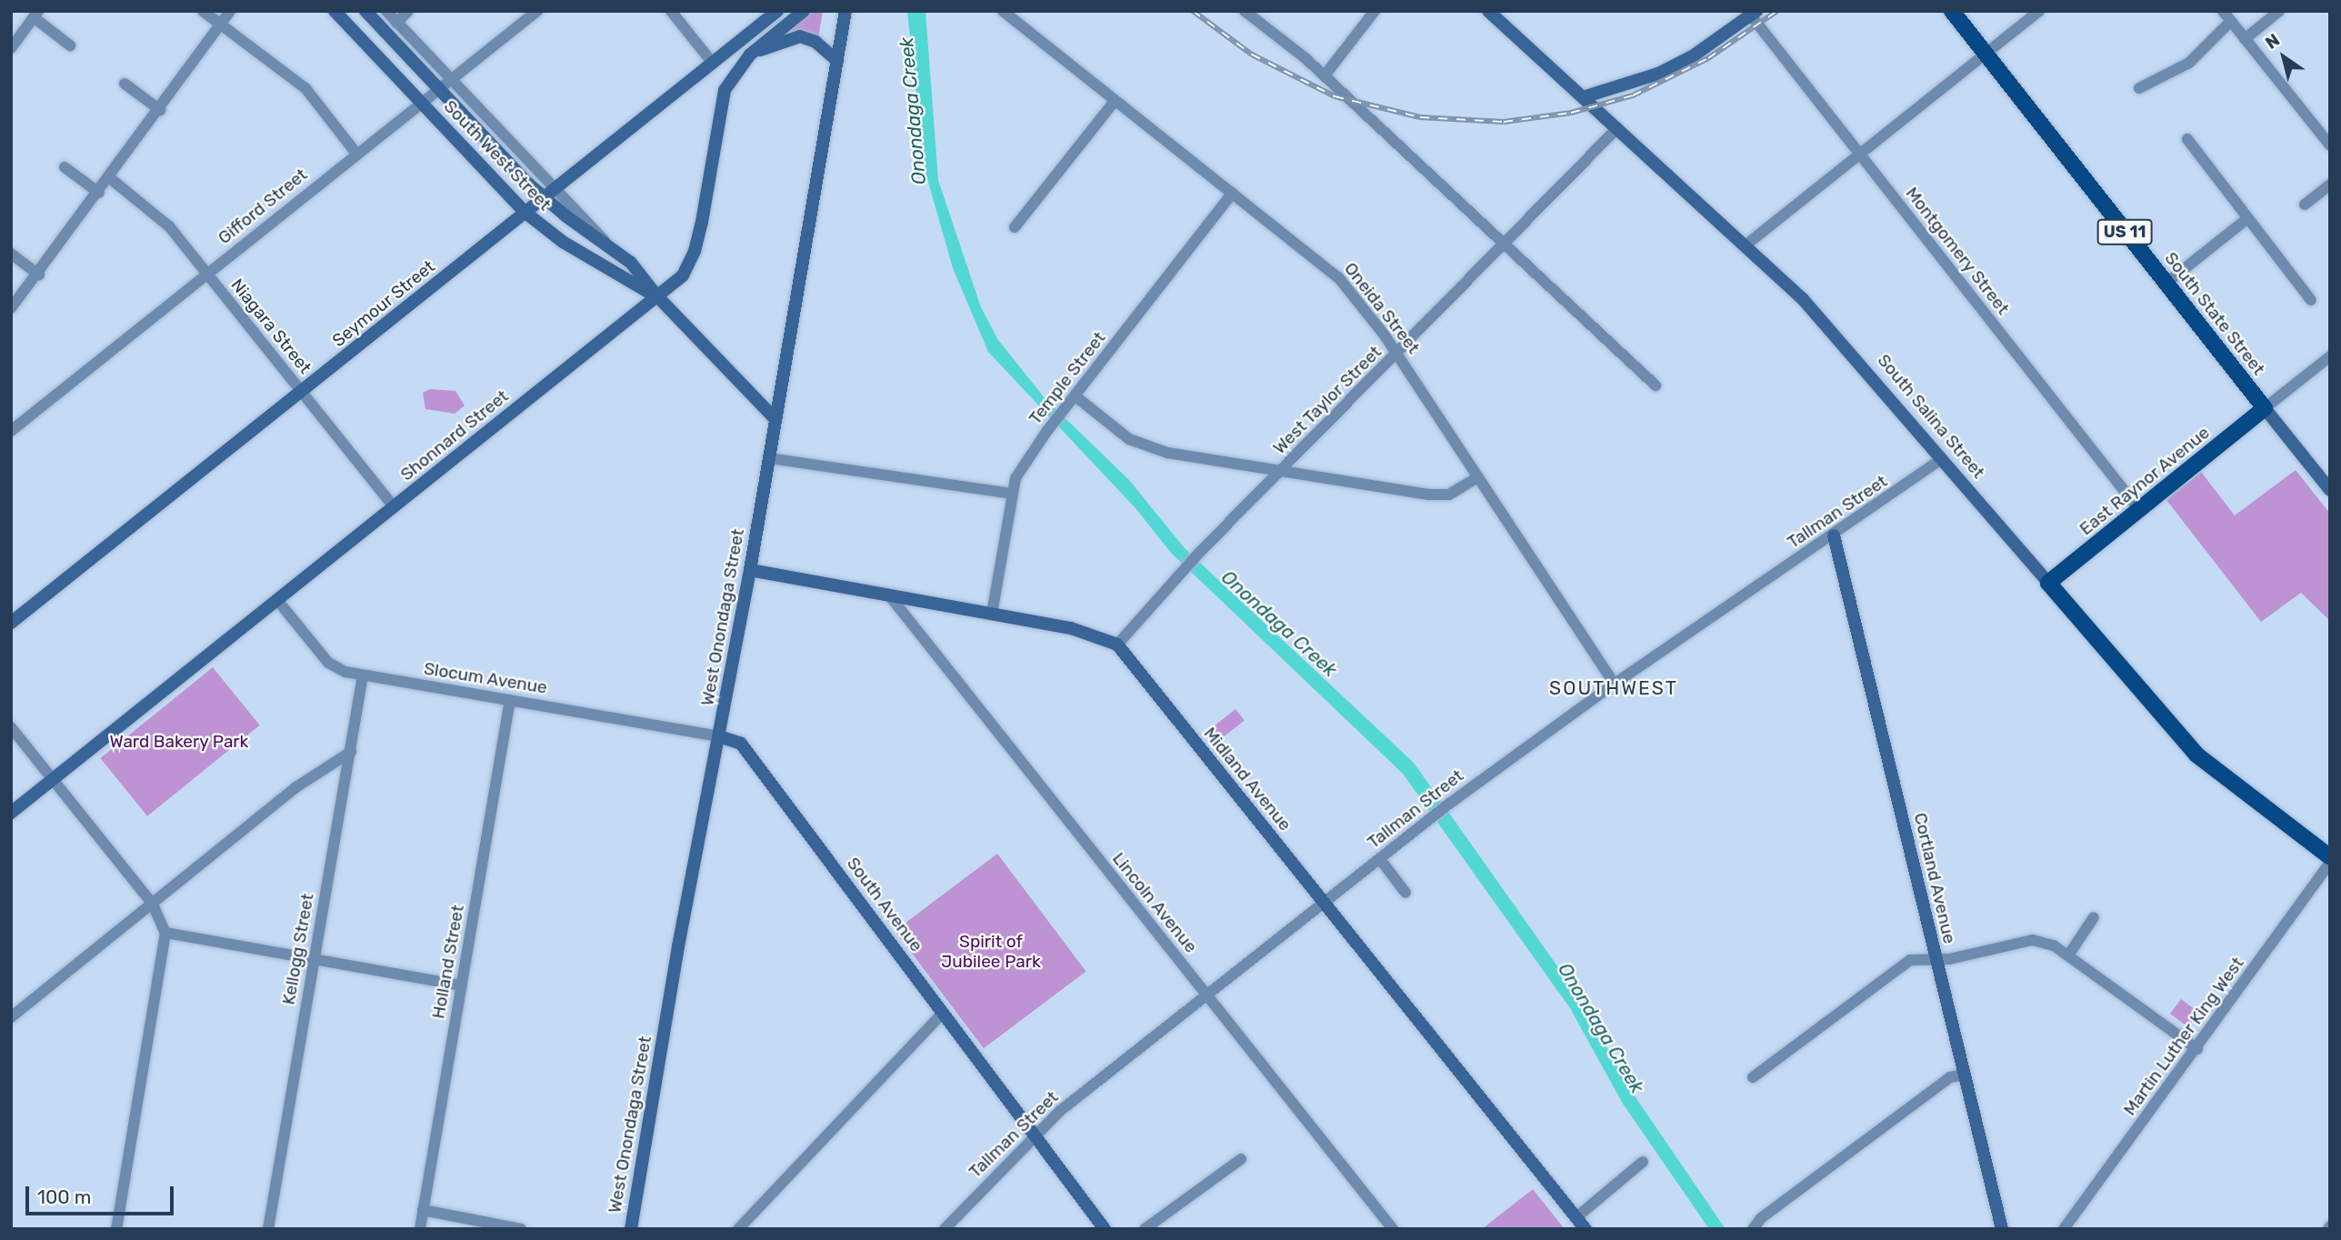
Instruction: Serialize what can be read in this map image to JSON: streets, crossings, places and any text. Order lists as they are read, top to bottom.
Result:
{
  "streets": {
    "main road": [
      "US 11",
      "South State Street",
      "South Salina Street",
      "East Raynor Avenue"
    ],
    "street": [
      "South West Street",
      "Gifford Street",
      "Montgomery Street",
      "Seymour Street",
      "Oneida Street",
      "Niagara Street",
      "Temple Street",
      "West Taylor Street",
      "Shonnard Street",
      "Tallman Street",
      "West Onondaga Street",
      "Slocum Avenue",
      "Midland Avenue",
      "Cortland Avenue",
      "Lincoln Avenue",
      "South Avenue",
      "Kellogg Street",
      "Holland Street",
      "Martin Luther King West"
    ]
  },
  "crossings": [
    ["South West Street", "Gifford Street"],
    ["South West Street", "Seymour Street"],
    ["South West Street", "Shonnard Street"],
    ["South West Street", "West Onondaga Street"],
    ["Gifford Street", "Niagara Street"],
    ["Montgomery Street", "East Raynor Avenue"],
    ["Seymour Street", "Niagara Street"],
    ["Oneida Street", "Temple Street"],
    ["Oneida Street", "West Taylor Street"],
    ["Oneida Street", "Tallman Street"],
    ["South State Street", "East Raynor Avenue"],
    ["Niagara Street", "Shonnard Street"],
    ["West Taylor Street", "South Salina Street"],
    ["West Taylor Street", "Midland Avenue"],
    ["South Salina Street", "East Raynor Avenue"],
    ["South Salina Street", "Tallman Street"],
    ["Shonnard Street", "Slocum Avenue"],
    ["Tallman Street", "Midland Avenue"],
    ["Tallman Street", "Cortland Avenue"],
    ["Tallman Street", "Lincoln Avenue"],
    ["Tallman Street", "South Avenue"],
    ["West Onondaga Street", "Slocum Avenue"],
    ["West Onondaga Street", "South Avenue"],
    ["Slocum Avenue", "South Avenue"],
    ["Slocum Avenue", "Kellogg Street"],
    ["Slocum Avenue", "Holland Street"]
  ],
  "districts": ["SOUTHWEST"],
  "water": ["Onondaga Creek"],
  "parks": ["Ward Bakery Park", "Spirit of Jubilee Park"],
  "scale_bar": "100 m",
  "north": "top left"
}
